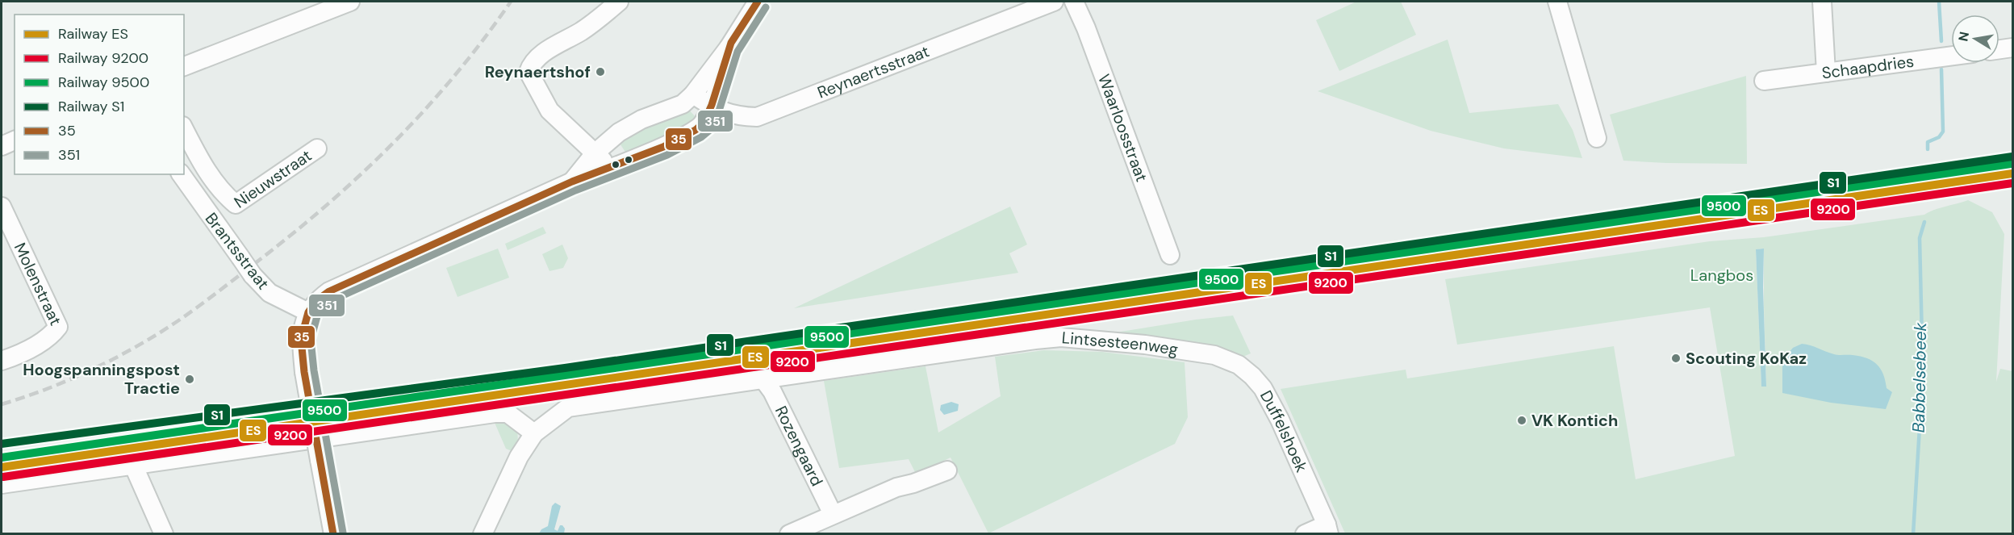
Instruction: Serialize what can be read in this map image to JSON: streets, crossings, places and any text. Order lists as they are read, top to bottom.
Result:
{
  "streets": {
    "street": [
      "Schaapdries",
      "Reynaertsstraat",
      "Waarloosstraat",
      "Nieuwstraat",
      "Brantsstraat",
      "Molenstraat",
      "Lintsesteenweg",
      "Duffelshoek",
      "Rozengaard"
    ]
  },
  "crossings": [
    ["Lintsesteenweg", "Duffelshoek"],
    ["Lintsesteenweg", "Rozengaard"]
  ],
  "water": ["Babbelsebeek"],
  "parks": ["Langbos"],
  "places": [
    "Reynaertshof",
    "Scouting KoKaz",
    "Hoogspanningspost Tractie",
    "VK Kontich"
  ],
  "lines": [
    "transit line 35",
    "transit line 351",
    "rail line S1",
    "rail line 9500",
    "rail line ES",
    "rail line 9200"
  ],
  "legend": [
    "Railway ES",
    "Railway 9200",
    "Railway 9500",
    "Railway S1",
    "35",
    "351"
  ],
  "north": "left"
}
